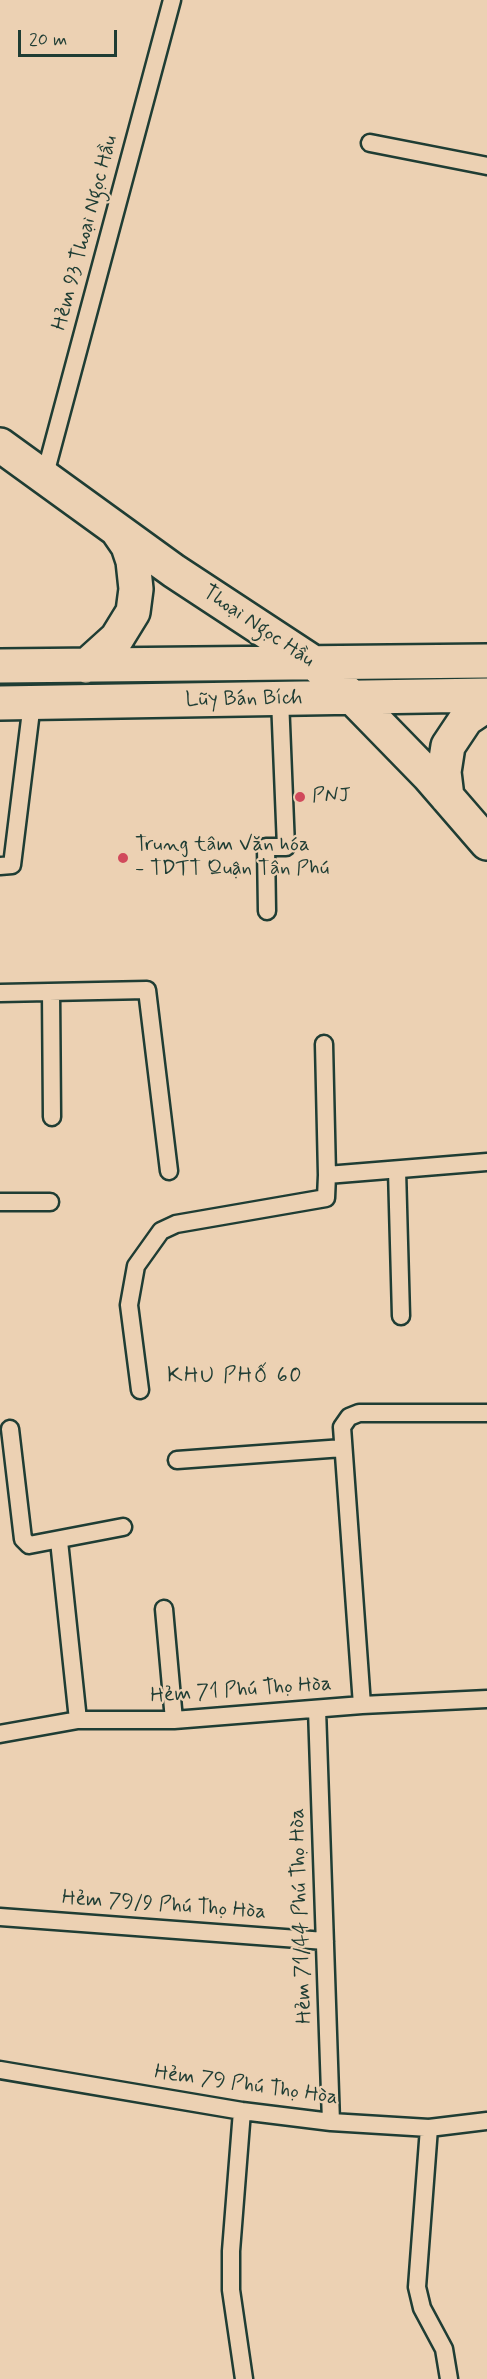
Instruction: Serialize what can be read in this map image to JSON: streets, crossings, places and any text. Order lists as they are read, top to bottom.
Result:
{
  "streets": {
    "main road": ["Thoại Ngọc Hầu", "Lũy Bán Bích"],
    "lane": [
      "Hẻm 93 Thoại Ngọc Hầu",
      "Hẻm 71 Phú Thọ Hòa",
      "Hẻm 79/9 Phú Thọ Hòa",
      "Hẻm 71/44 Phú Thọ Hòa",
      "Hẻm 79 Phú Thọ Hòa"
    ]
  },
  "crossings": [
    ["Hẻm 93 Thoại Ngọc Hầu", "Thoại Ngọc Hầu"],
    ["Thoại Ngọc Hầu", "Lũy Bán Bích"],
    ["Hẻm 71 Phú Thọ Hòa", "Hẻm 71/44 Phú Thọ Hòa"],
    ["Hẻm 79/9 Phú Thọ Hòa", "Hẻm 71/44 Phú Thọ Hòa"],
    ["Hẻm 71/44 Phú Thọ Hòa", "Hẻm 79 Phú Thọ Hòa"]
  ],
  "districts": ["KHU PHỐ 60"],
  "places": ["PNJ", "Trung tâm Văn hóa - TDTT Quận Tân Phú"],
  "scale_bar": "20 m"
}
